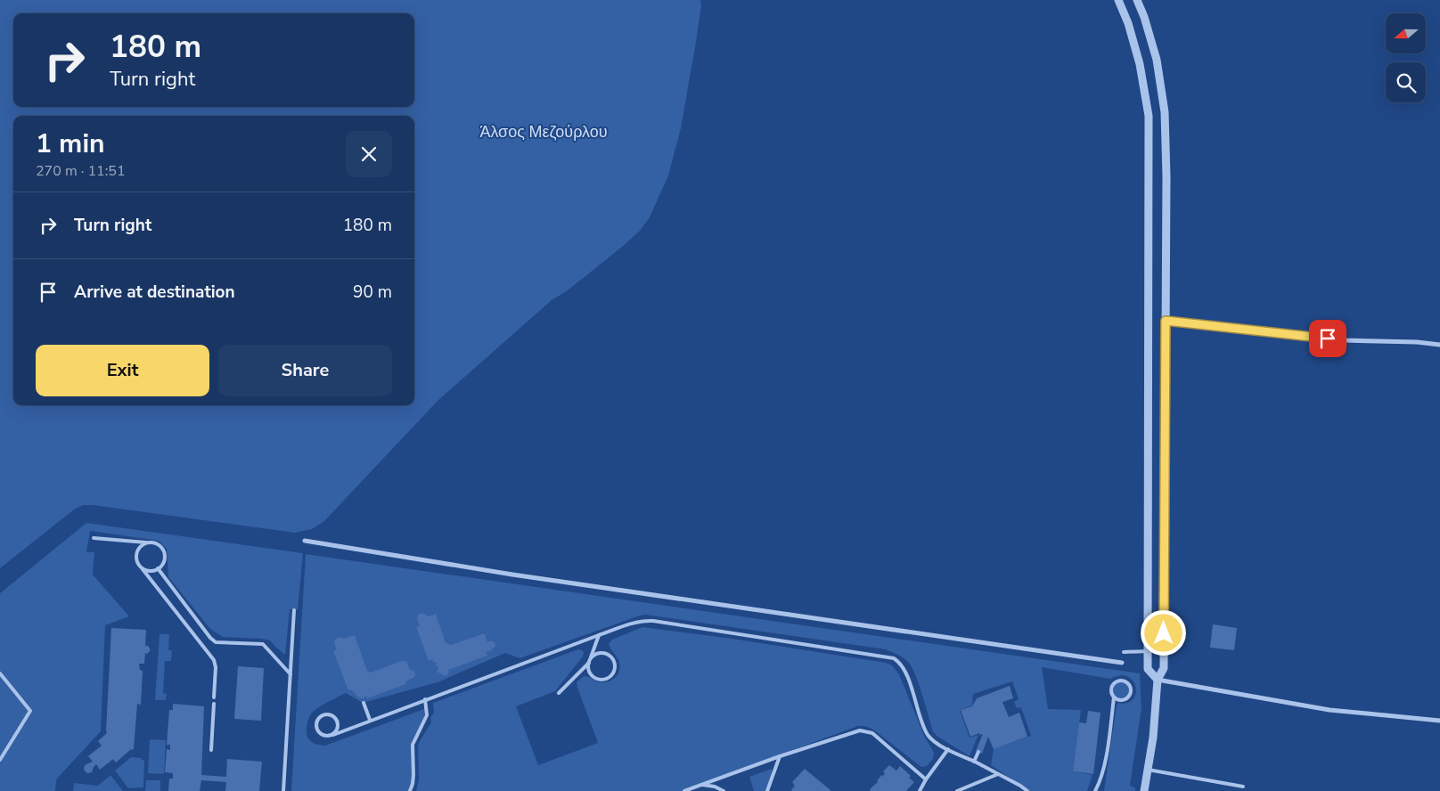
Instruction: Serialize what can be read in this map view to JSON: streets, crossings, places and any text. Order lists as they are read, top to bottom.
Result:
{
  "parks": ["Άλσος Μεζούρλου"],
  "north": "left",
  "page": {
    "turn": ["180 m", "Turn right"],
    "heading": ["1 min", "270 m · 11:51"],
    "list": [
      {
        "name": "Turn right",
        "value": "180 m"
      },
      {
        "name": "Arrive at destination",
        "value": "90 m"
      }
    ],
    "buttons": ["Exit", "Share"]
  }
}
